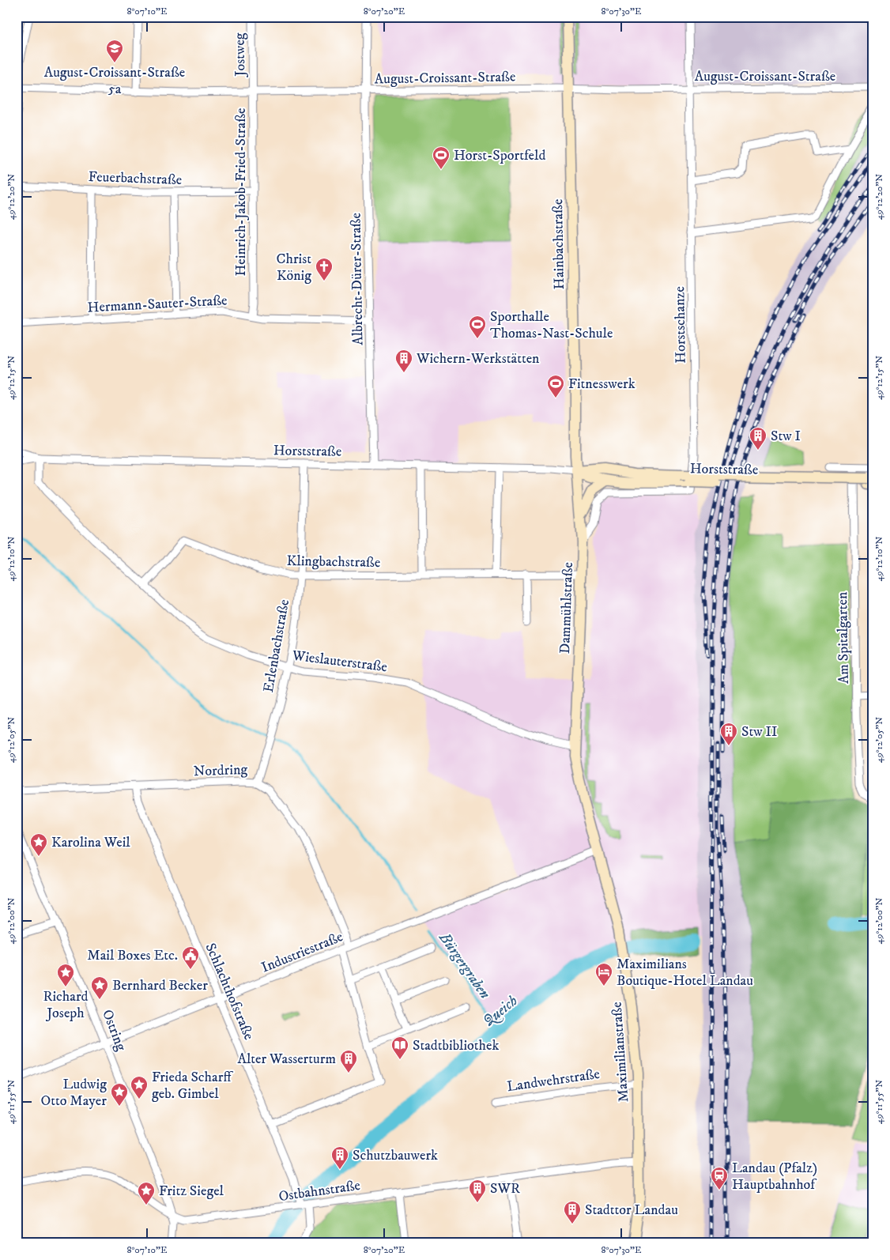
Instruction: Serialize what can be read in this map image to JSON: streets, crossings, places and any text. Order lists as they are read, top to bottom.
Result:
{
  "streets": {
    "street": [
      "Jostweg",
      "August-Croissant-Straße",
      "Feuerbachstraße",
      "Heinrich-Jakob-Fried-Straße",
      "Hainbachstraße",
      "Albrecht-Dürer-Straße",
      "Hermann-Sauter-Straße",
      "Horstschanze",
      "Horststraße",
      "Klingbachstraße",
      "Dammühlstraße",
      "Am Spitalgarten",
      "Erlenbachstraße",
      "Wieslauterstraße",
      "Nordring",
      "Industriestraße",
      "Schlachthofstraße",
      "Ostring",
      "Maximilianstraße",
      "Landwehrstraße",
      "Ostbahnstraße"
    ]
  },
  "crossings": [
    ["Jostweg", "August-Croissant-Straße"],
    ["Jostweg", "Heinrich-Jakob-Fried-Straße"],
    ["August-Croissant-Straße", "Heinrich-Jakob-Fried-Straße"],
    ["August-Croissant-Straße", "Hainbachstraße"],
    ["August-Croissant-Straße", "Albrecht-Dürer-Straße"],
    ["August-Croissant-Straße", "Horstschanze"],
    ["Feuerbachstraße", "Heinrich-Jakob-Fried-Straße"],
    ["Heinrich-Jakob-Fried-Straße", "Hermann-Sauter-Straße"],
    ["Hainbachstraße", "Horststraße"],
    ["Hainbachstraße", "Dammühlstraße"],
    ["Albrecht-Dürer-Straße", "Hermann-Sauter-Straße"],
    ["Albrecht-Dürer-Straße", "Horststraße"],
    ["Horstschanze", "Dammühlstraße"],
    ["Horststraße", "Dammühlstraße"],
    ["Horststraße", "Erlenbachstraße"],
    ["Horststraße", "Wieslauterstraße"],
    ["Klingbachstraße", "Dammühlstraße"],
    ["Klingbachstraße", "Erlenbachstraße"],
    ["Klingbachstraße", "Wieslauterstraße"],
    ["Dammühlstraße", "Wieslauterstraße"],
    ["Dammühlstraße", "Maximilianstraße"],
    ["Erlenbachstraße", "Wieslauterstraße"],
    ["Erlenbachstraße", "Nordring"],
    ["Wieslauterstraße", "Maximilianstraße"],
    ["Nordring", "Industriestraße"],
    ["Nordring", "Schlachthofstraße"],
    ["Industriestraße", "Schlachthofstraße"],
    ["Industriestraße", "Ostring"],
    ["Industriestraße", "Maximilianstraße"],
    ["Schlachthofstraße", "Ostbahnstraße"],
    ["Ostring", "Ostbahnstraße"],
    ["Maximilianstraße", "Landwehrstraße"],
    ["Maximilianstraße", "Ostbahnstraße"]
  ],
  "water": ["Bürgergraben", "Queich"],
  "places": {
    "school or university": ["August-Croissant-Straße 5a"],
    "sports": ["Horst-Sportfeld", "Sporthalle Thomas-Nast-Schule", "Fitnesswerk"],
    "church": ["Christ König"],
    "building": [
      "Wichern-Werkstätten",
      "Stw I",
      "Stw II",
      "Alter Wasserturm",
      "Schutzbauwerk",
      "SWR",
      "Stadttor Landau"
    ],
    "place": [
      "Karolina Weil",
      "Richard Joseph",
      "Bernhard Becker",
      "Frieda Scharff geb. Gimbel",
      "Ludwig Otto Mayer",
      "Fritz Siegel"
    ],
    "public building": ["Mail Boxes Etc."],
    "hotel": ["Maximilians Boutique-Hotel Landau"],
    "library": ["Stadtbibliothek"],
    "station": ["Landau (Pfalz) Hauptbahnhof"]
  },
  "coordinates": [
    "8°07'10\"E",
    "8°07'20\"E",
    "8°07'30\"E",
    "49°12'20\"N",
    "49°12'15\"N",
    "49°12'10\"N",
    "49°12'05\"N",
    "49°12'00\"N",
    "49°11'55\"N"
  ]
}
